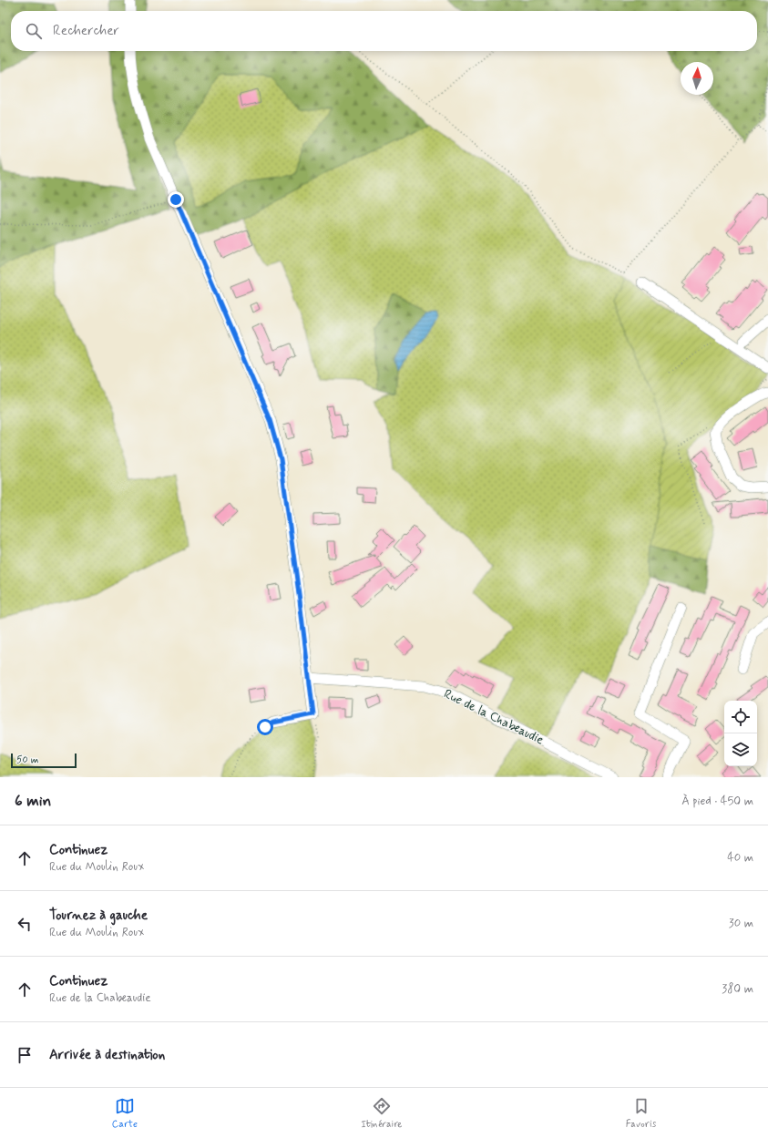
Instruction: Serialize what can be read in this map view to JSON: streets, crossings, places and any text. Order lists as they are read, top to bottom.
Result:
{
  "streets": {
    "street": ["Rue de la Chabeaudie"]
  },
  "scale_bar": "50 m",
  "north": "top",
  "page": {
    "search": "Rechercher",
    "scale": "50 m",
    "heading": ["6 min", "À pied · 450 m"],
    "list": [
      ["Continuez", "Rue du Moulin Roux", "40 m"],
      ["Tournez à gauche", "Rue du Moulin Roux", "30 m"],
      ["Continuez", "Rue de la Chabeaudie", "380 m"],
      "Arrivée à destination"
    ],
    "nav": ["Carte", "Itinéraire", "Favoris"]
  }
}
